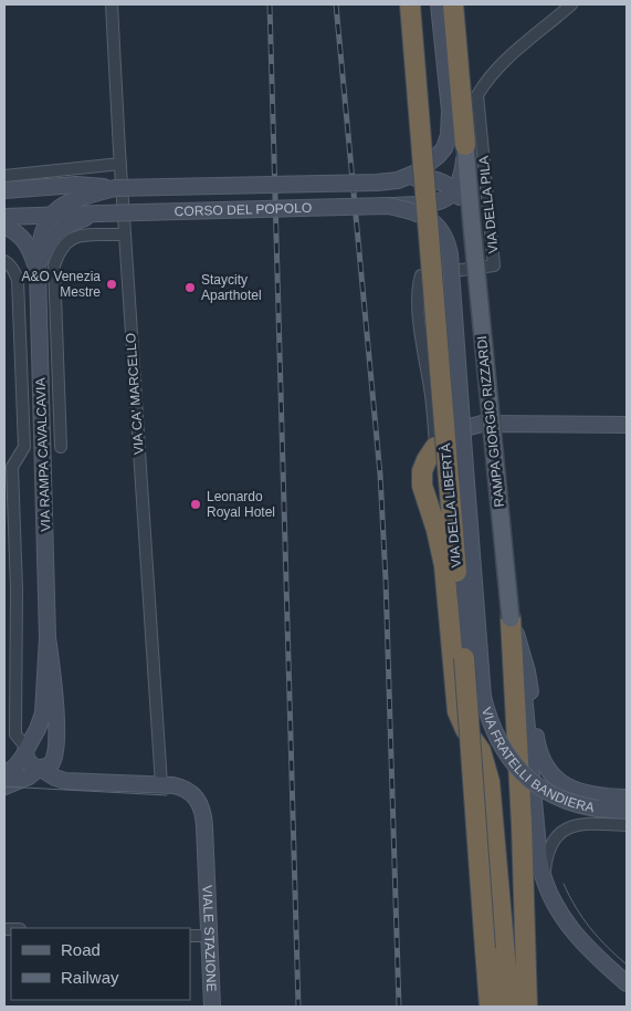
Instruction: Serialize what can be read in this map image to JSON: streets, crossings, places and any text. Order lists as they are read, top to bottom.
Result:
{
  "streets": {
    "highway": ["RAMPA GIORGIO RIZZARDI", "VIA DELLA LIBERTÀ"],
    "street": [
      "VIA DELLA PILA",
      "CORSO DEL POPOLO",
      "VIA CA' MARCELLO",
      "VIA RAMPA CAVALCAVIA",
      "VIA FRATELLI BANDIERA",
      "VIALE STAZIONE"
    ]
  },
  "crossings": [
    ["CORSO DEL POPOLO", "VIA RAMPA CAVALCAVIA"],
    ["VIA CA' MARCELLO", "VIALE STAZIONE"],
    ["RAMPA GIORGIO RIZZARDI", "VIA FRATELLI BANDIERA"],
    ["VIA DELLA LIBERTÀ", "VIA FRATELLI BANDIERA"]
  ],
  "places": ["A&O Venezia Mestre", "Staycity Aparthotel", "Leonardo Royal Hotel"],
  "legend": ["Road", "Railway"]
}
